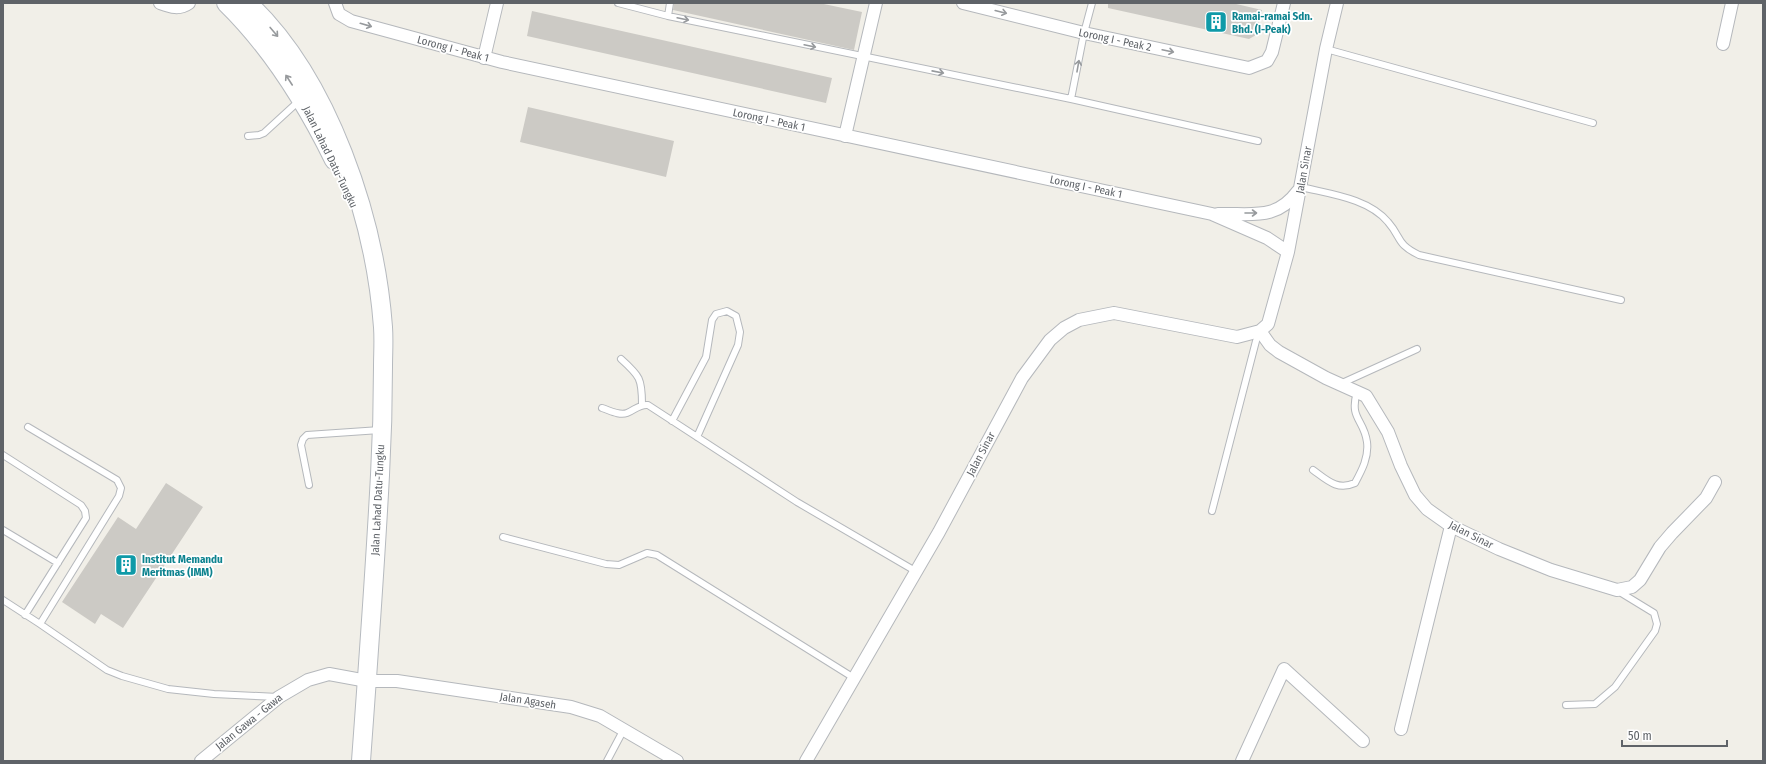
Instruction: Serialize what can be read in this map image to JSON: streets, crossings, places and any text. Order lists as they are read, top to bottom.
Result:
{
  "streets": {
    "main road": ["Jalan Lahad Datu-Tungku"],
    "street": [
      "Lorong I - Peak 2",
      "Lorong I - Peak 1",
      "Jalan Sinar",
      "Jalan Agaseh",
      "Jalan Gawa - Gawa"
    ]
  },
  "crossings": [
    ["Lorong I - Peak 1", "Jalan Sinar"],
    ["Jalan Lahad Datu-Tungku", "Jalan Agaseh"],
    ["Jalan Lahad Datu-Tungku", "Jalan Gawa - Gawa"],
    ["Jalan Agaseh", "Jalan Gawa - Gawa"]
  ],
  "one_way": ["Lorong I - Peak 2"],
  "places": {
    "building": ["Ramai-ramai Sdn. Bhd. (I-Peak)", "Institut Memandu Meritmas (IMM)"]
  },
  "scale_bar": "50 m"
}
